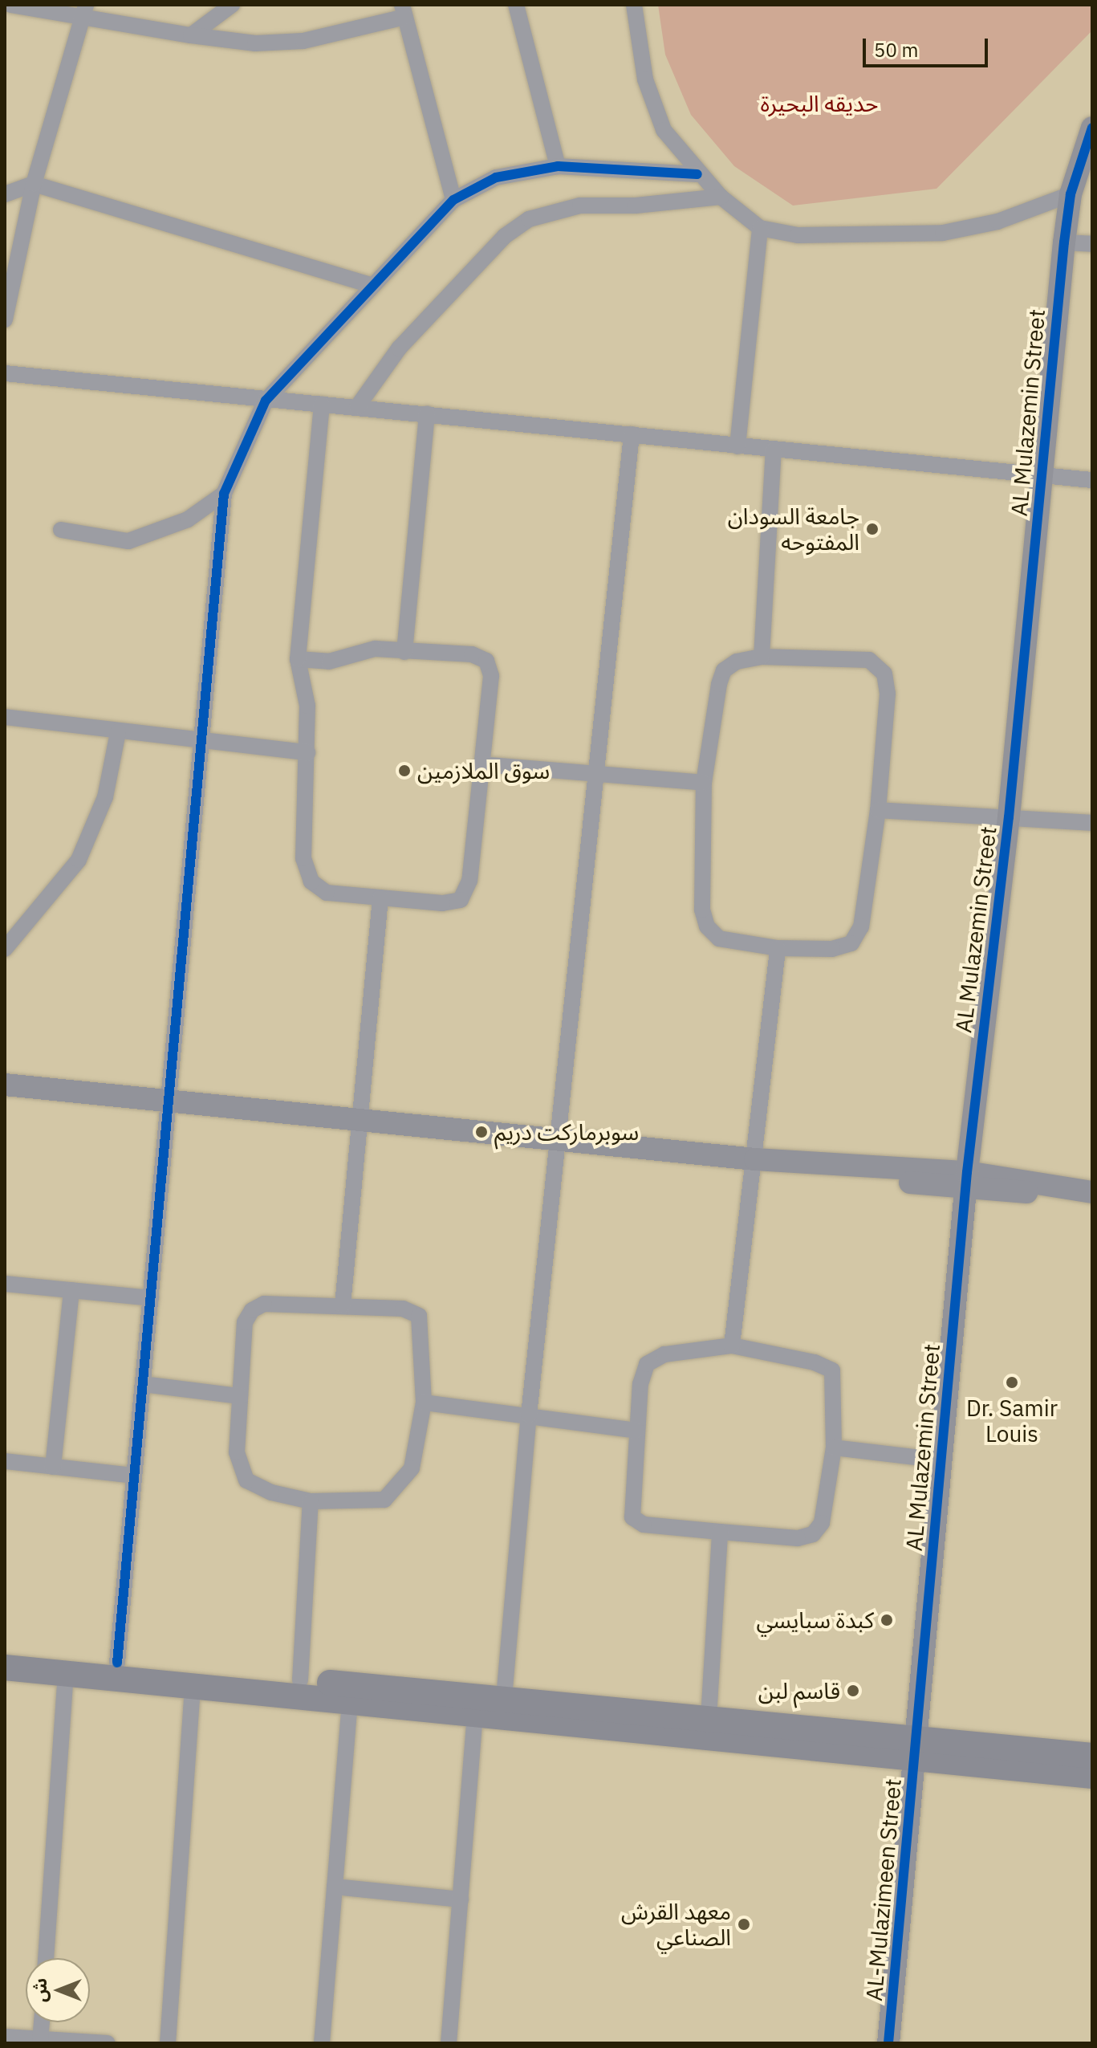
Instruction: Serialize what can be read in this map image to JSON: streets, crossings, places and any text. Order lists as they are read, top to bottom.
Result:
{
  "streets": {
    "street": ["AL Mulazemin Street", "AL-Mulazimeen Street"]
  },
  "crossings": [
    ["AL Mulazemin Street", "AL-Mulazimeen Street"]
  ],
  "parks": ["حديقه البحيرة"],
  "places": [
    "جامعة السودان المفتوحه",
    "سوق الملازمين",
    "سوبرماركت دريم",
    "Dr. Samir Louis",
    "كبدة سبايسي",
    "قاسم لبن",
    "معهد القرش الصناعي"
  ],
  "scale_bar": "50 m",
  "north": "left"
}
